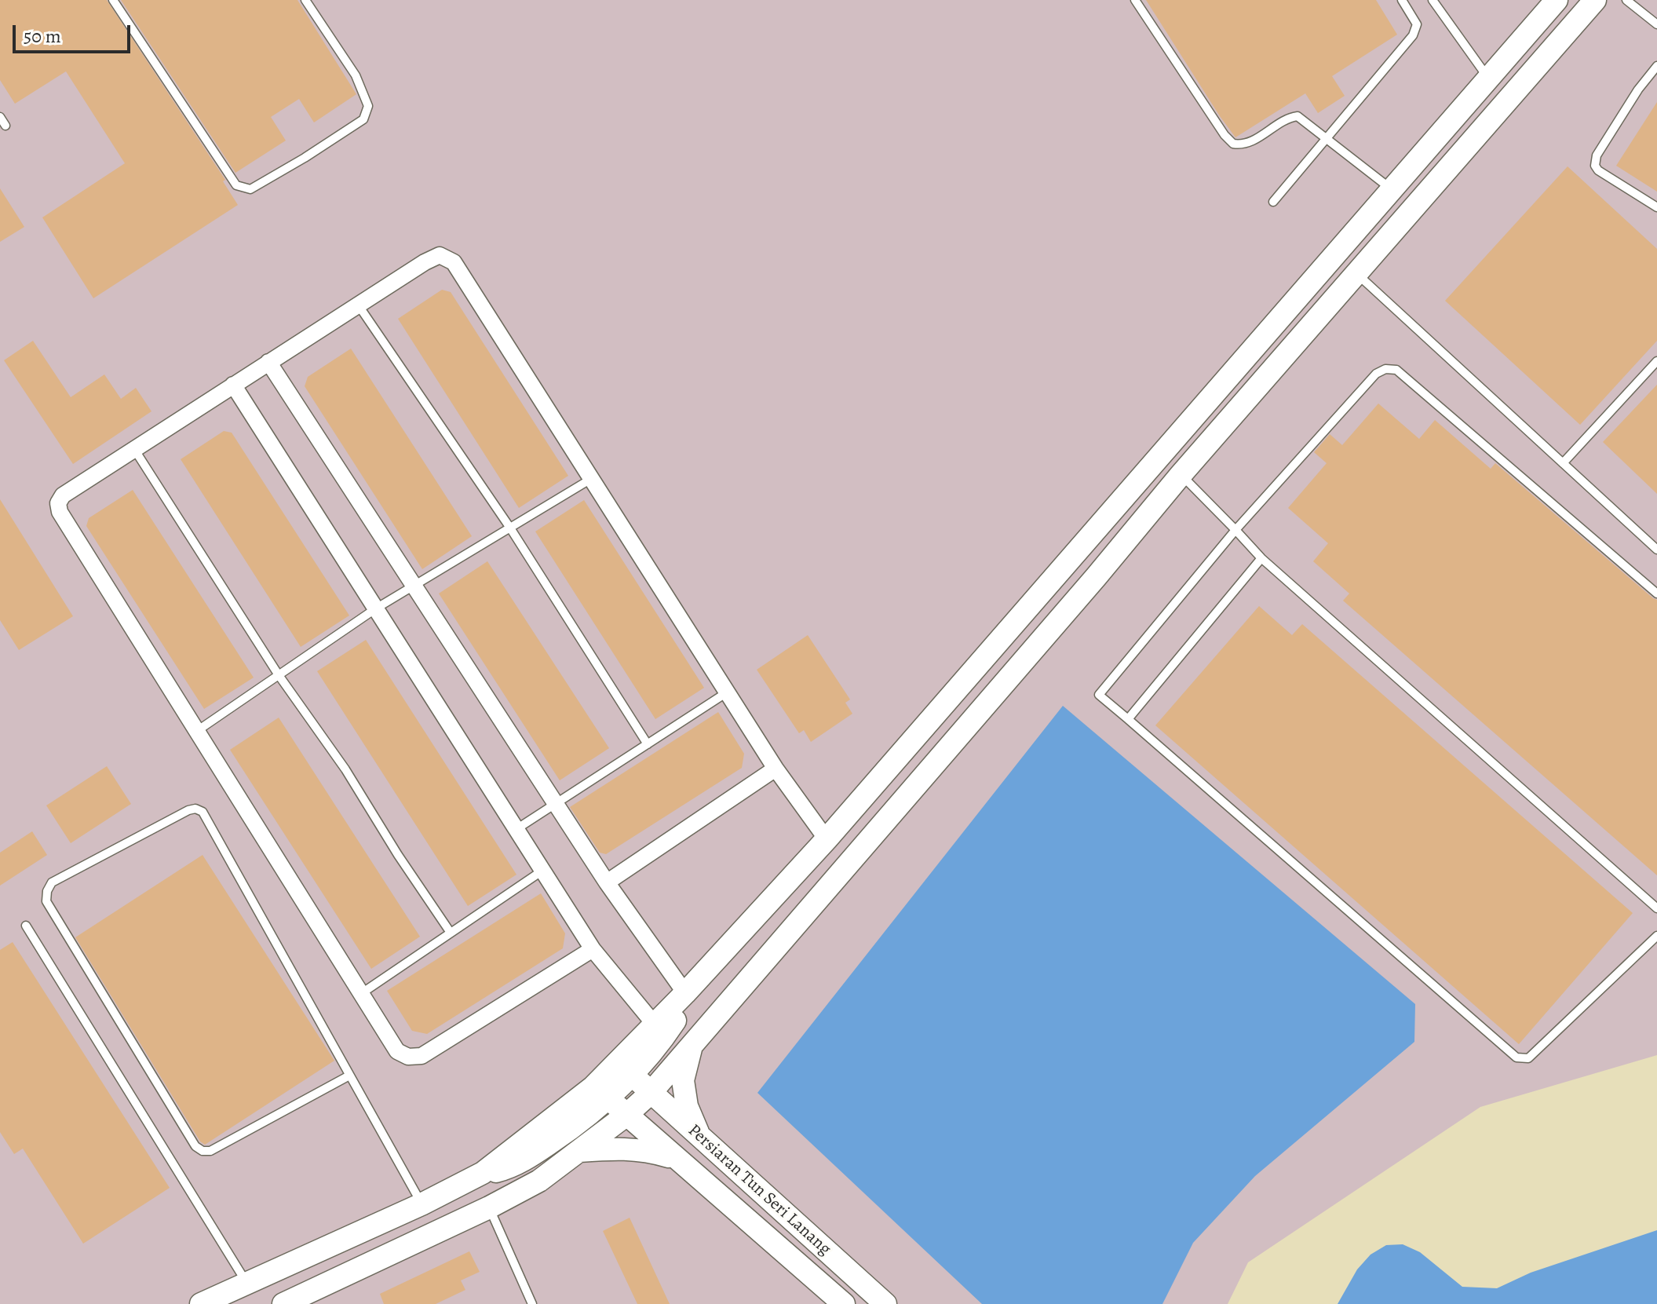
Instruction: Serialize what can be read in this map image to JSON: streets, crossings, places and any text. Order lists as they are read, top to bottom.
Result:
{
  "streets": {
    "street": ["Persiaran Tun Seri Lanang"]
  },
  "scale_bar": "50 m"
}
